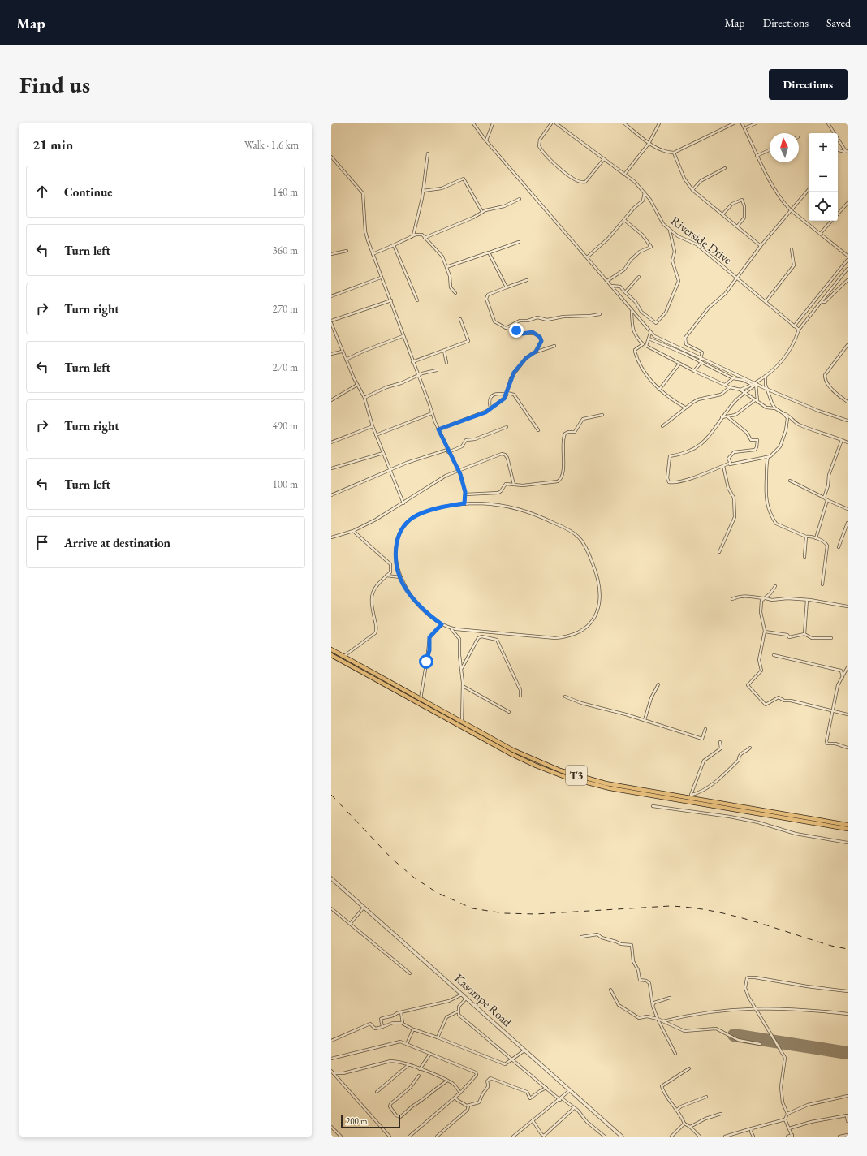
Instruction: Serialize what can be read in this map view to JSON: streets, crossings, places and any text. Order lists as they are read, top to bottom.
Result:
{
  "streets": {
    "highway": ["T3"],
    "street": ["Riverside Drive", "Kasompe Road"]
  },
  "scale_bar": "200 m",
  "north": "top",
  "page": {
    "header": "Map",
    "nav": ["Map", "Directions", "Saved"],
    "buttons": "Directions",
    "title": "Find us",
    "heading": ["21 min", "Walk · 1.6 km"],
    "map_buttons": ["+", "−"],
    "list": [
      ["Continue", "140 m"],
      ["Turn left", "360 m"],
      ["Turn right", "270 m"],
      ["Turn left", "270 m"],
      ["Turn right", "490 m"],
      ["Turn left", "100 m"],
      "Arrive at destination"
    ],
    "scale": "200 m"
  }
}
